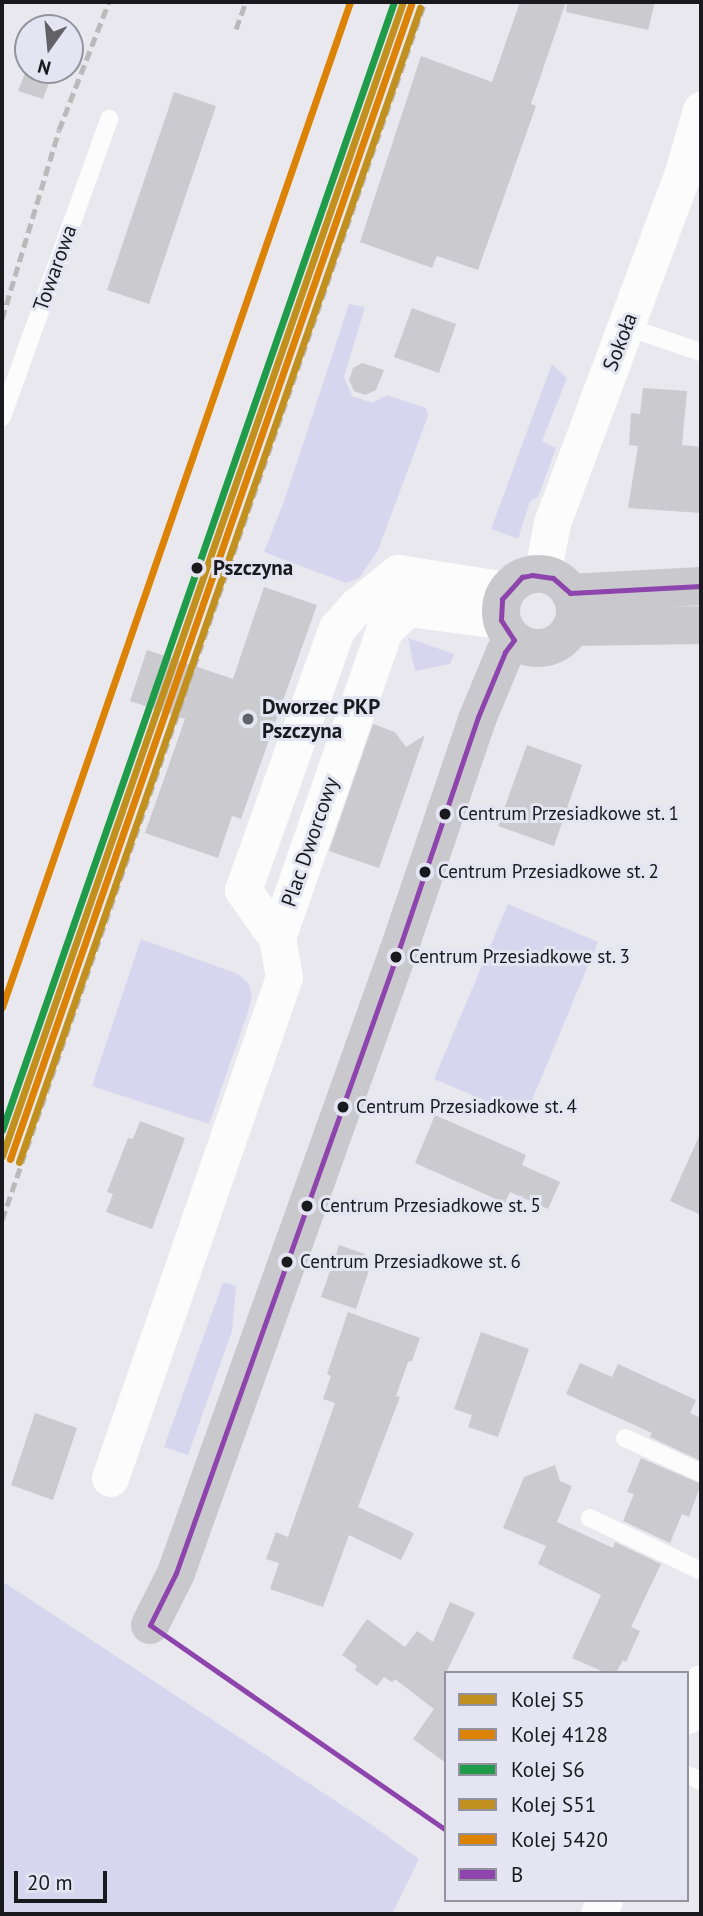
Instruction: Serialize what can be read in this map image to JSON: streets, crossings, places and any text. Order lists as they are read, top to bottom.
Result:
{
  "streets": {
    "street": ["Sokoła", "Plac Dworcowy"],
    "lane": ["Towarowa"]
  },
  "places": [
    "Pszczyna",
    "Dworzec PKP Pszczyna",
    "Centrum Przesiadkowe st. 1",
    "Centrum Przesiadkowe st. 2",
    "Centrum Przesiadkowe st. 3",
    "Centrum Przesiadkowe st. 4",
    "Centrum Przesiadkowe st. 5",
    "Centrum Przesiadkowe st. 6"
  ],
  "lines": [
    "rail line S5",
    "rail line S6",
    "rail line 5420",
    "rail line 4128",
    "rail line S51",
    "transit line B"
  ],
  "legend": [
    "Kolej S5",
    "Kolej 4128",
    "Kolej S6",
    "Kolej S51",
    "Kolej 5420",
    "B"
  ],
  "scale_bar": "20 m",
  "north": "bottom"
}
